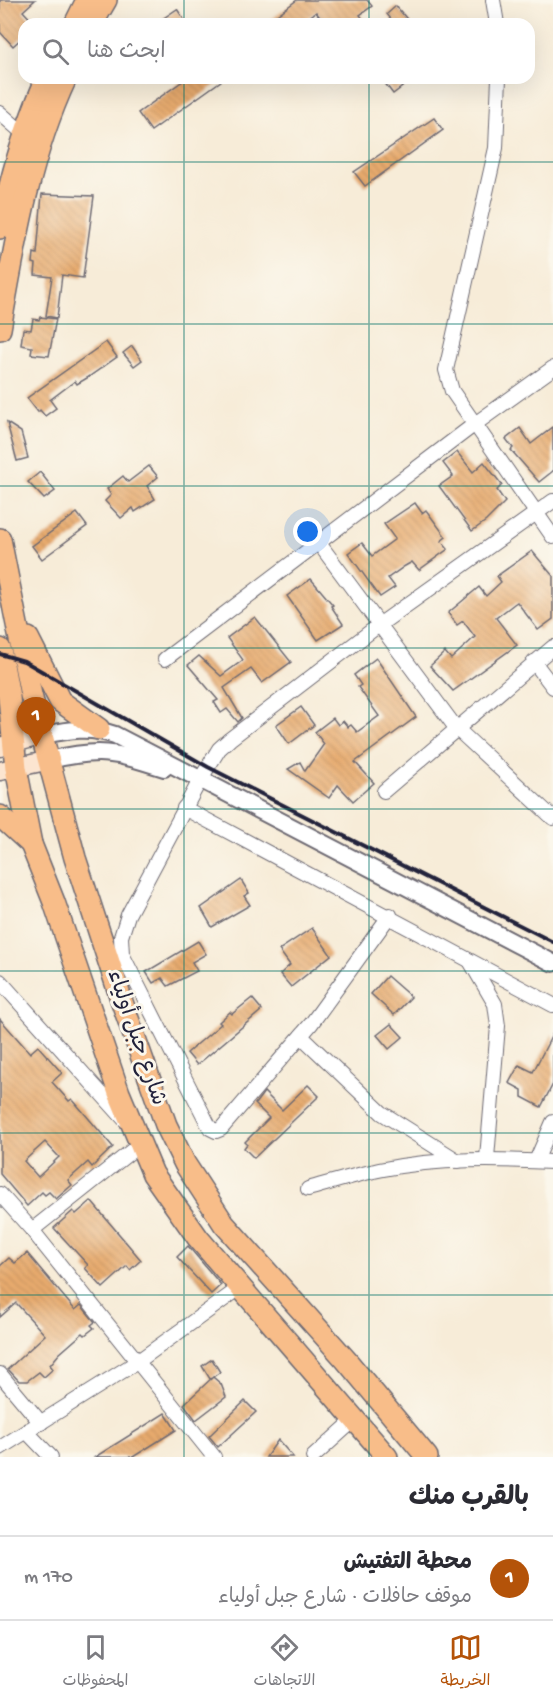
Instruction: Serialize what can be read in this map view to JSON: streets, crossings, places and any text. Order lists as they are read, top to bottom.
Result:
{
  "streets": {
    "main road": ["شارع جبل أولياء"]
  },
  "page": {
    "search": "ابحث هنا",
    "pins": "1",
    "heading": "بالقرب منك",
    "list": [
      {
        "mark": "1",
        "name": "محطة التفتيش",
        "note": "موقف حافلات · شارع جبل أولياء",
        "value": "170 m"
      }
    ],
    "nav": ["الخريطة", "الاتجاهات", "المحفوظات"]
  }
}
